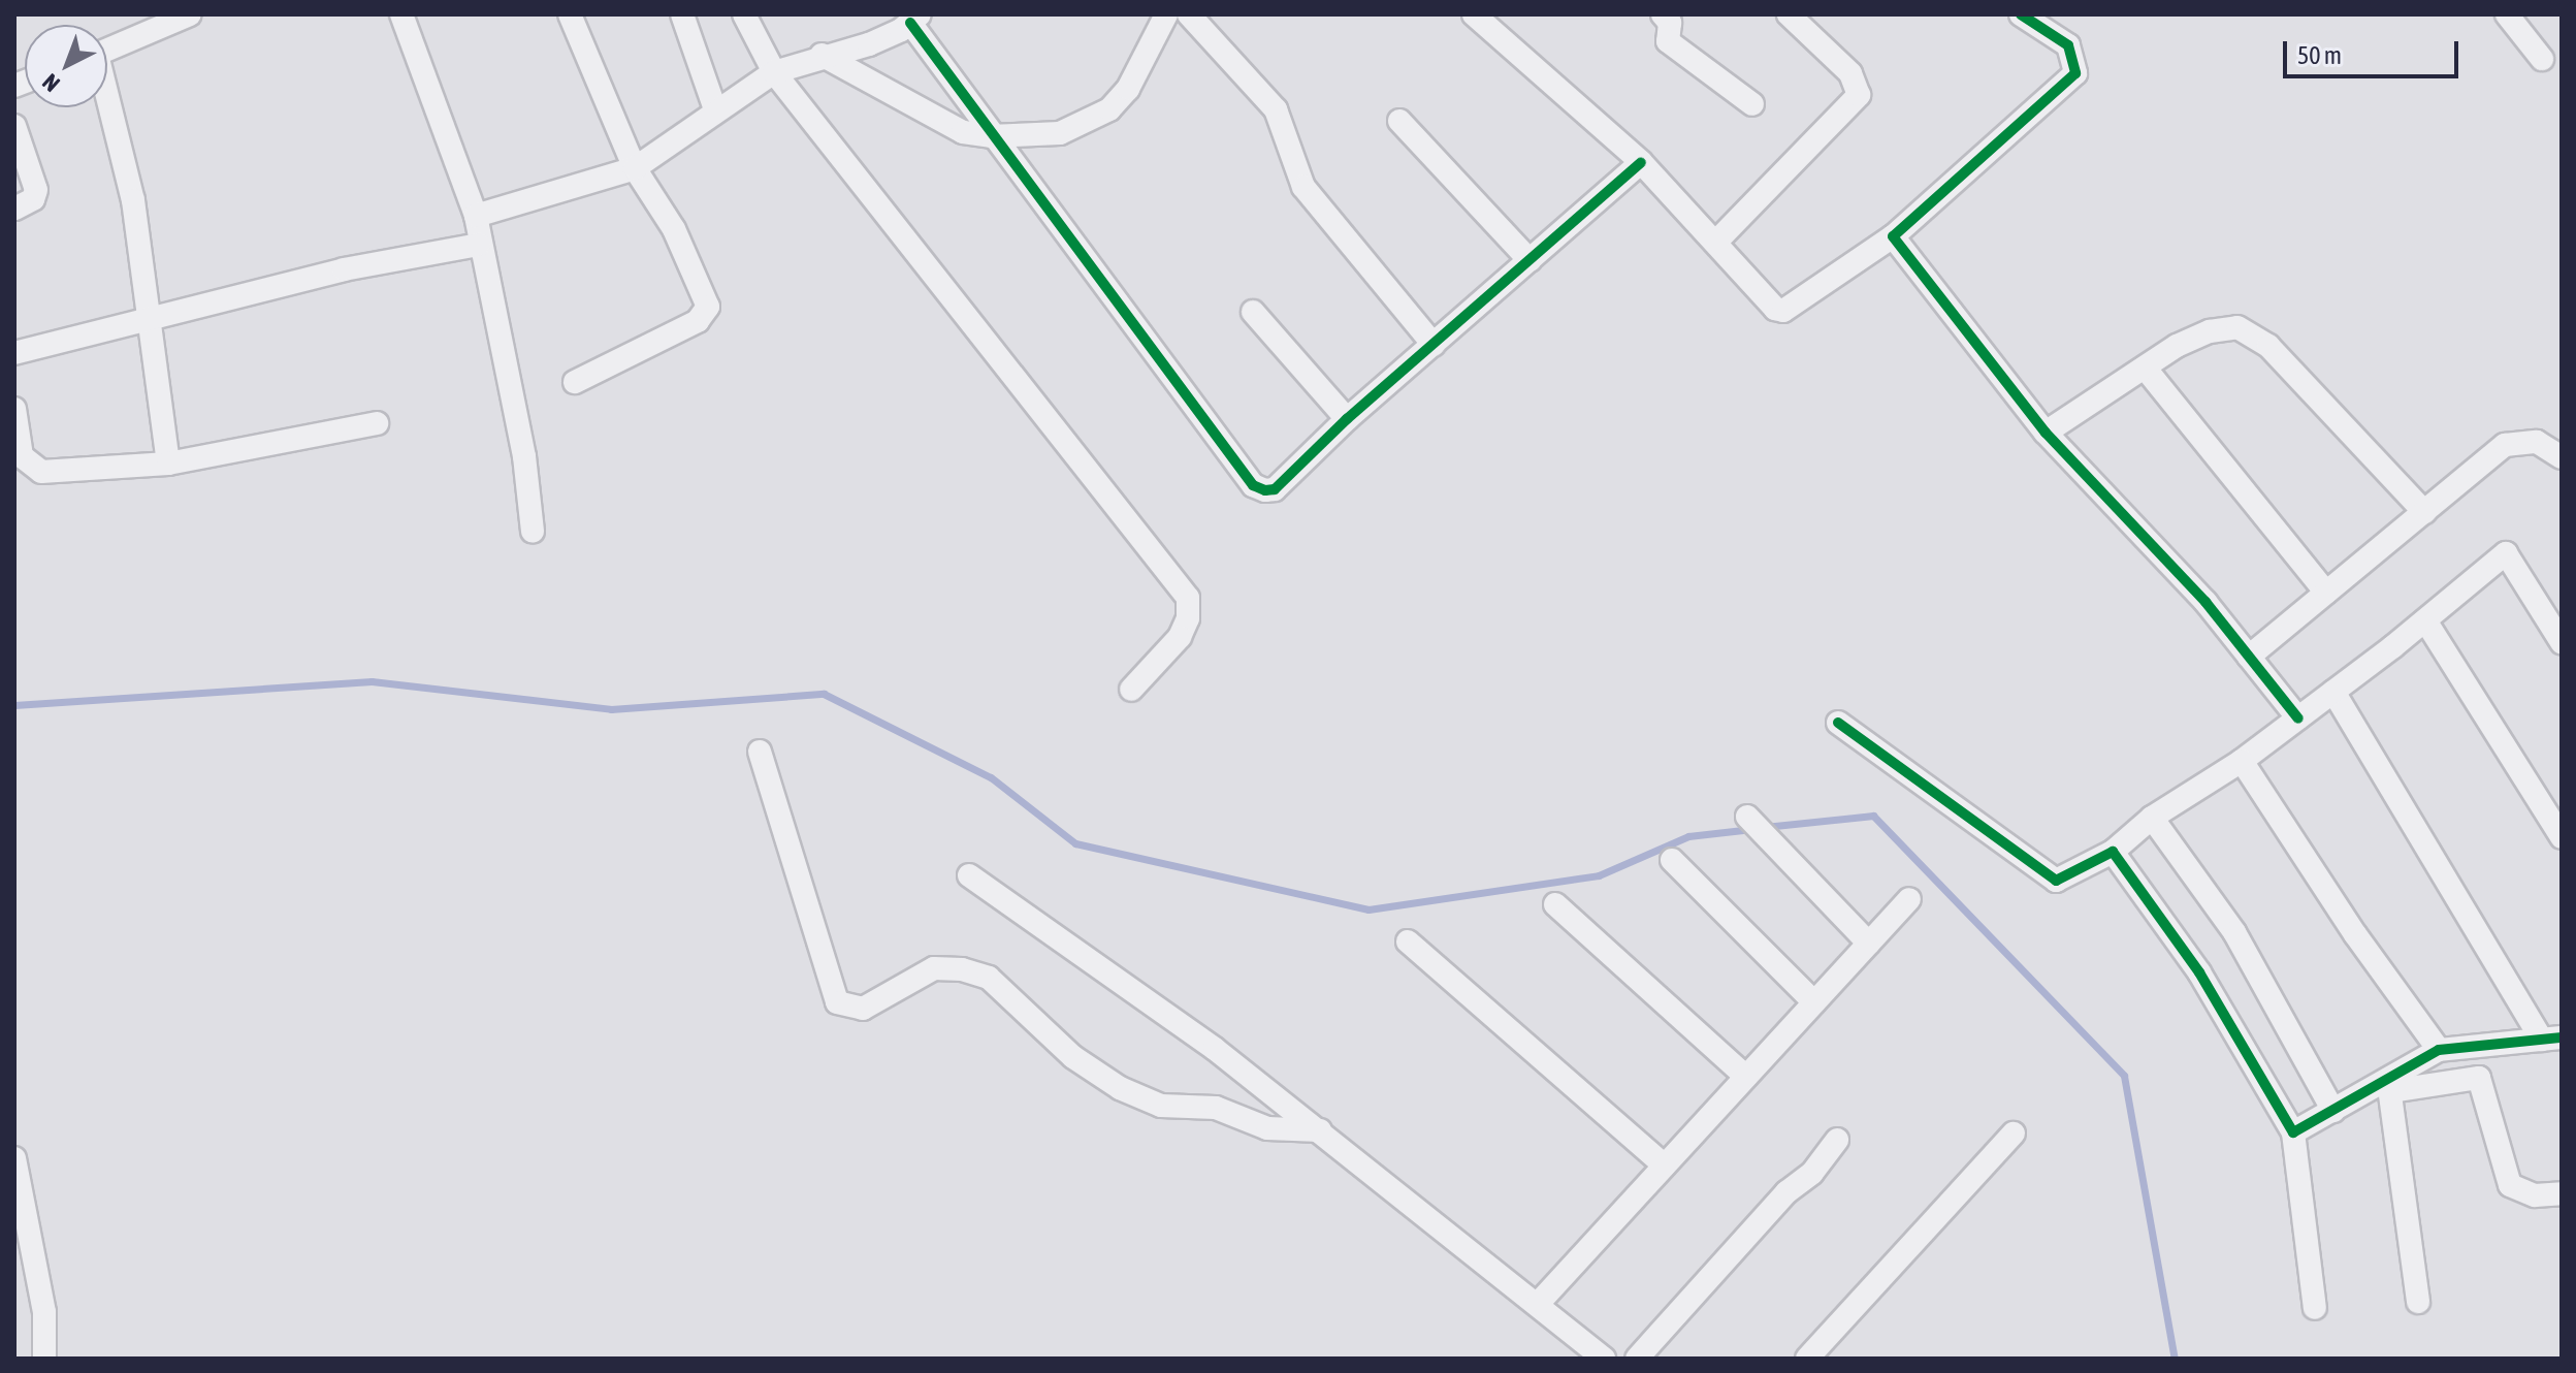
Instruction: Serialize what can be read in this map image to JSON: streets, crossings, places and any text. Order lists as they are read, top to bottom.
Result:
{
  "scale_bar": "50 m",
  "north": "bottom left"
}
